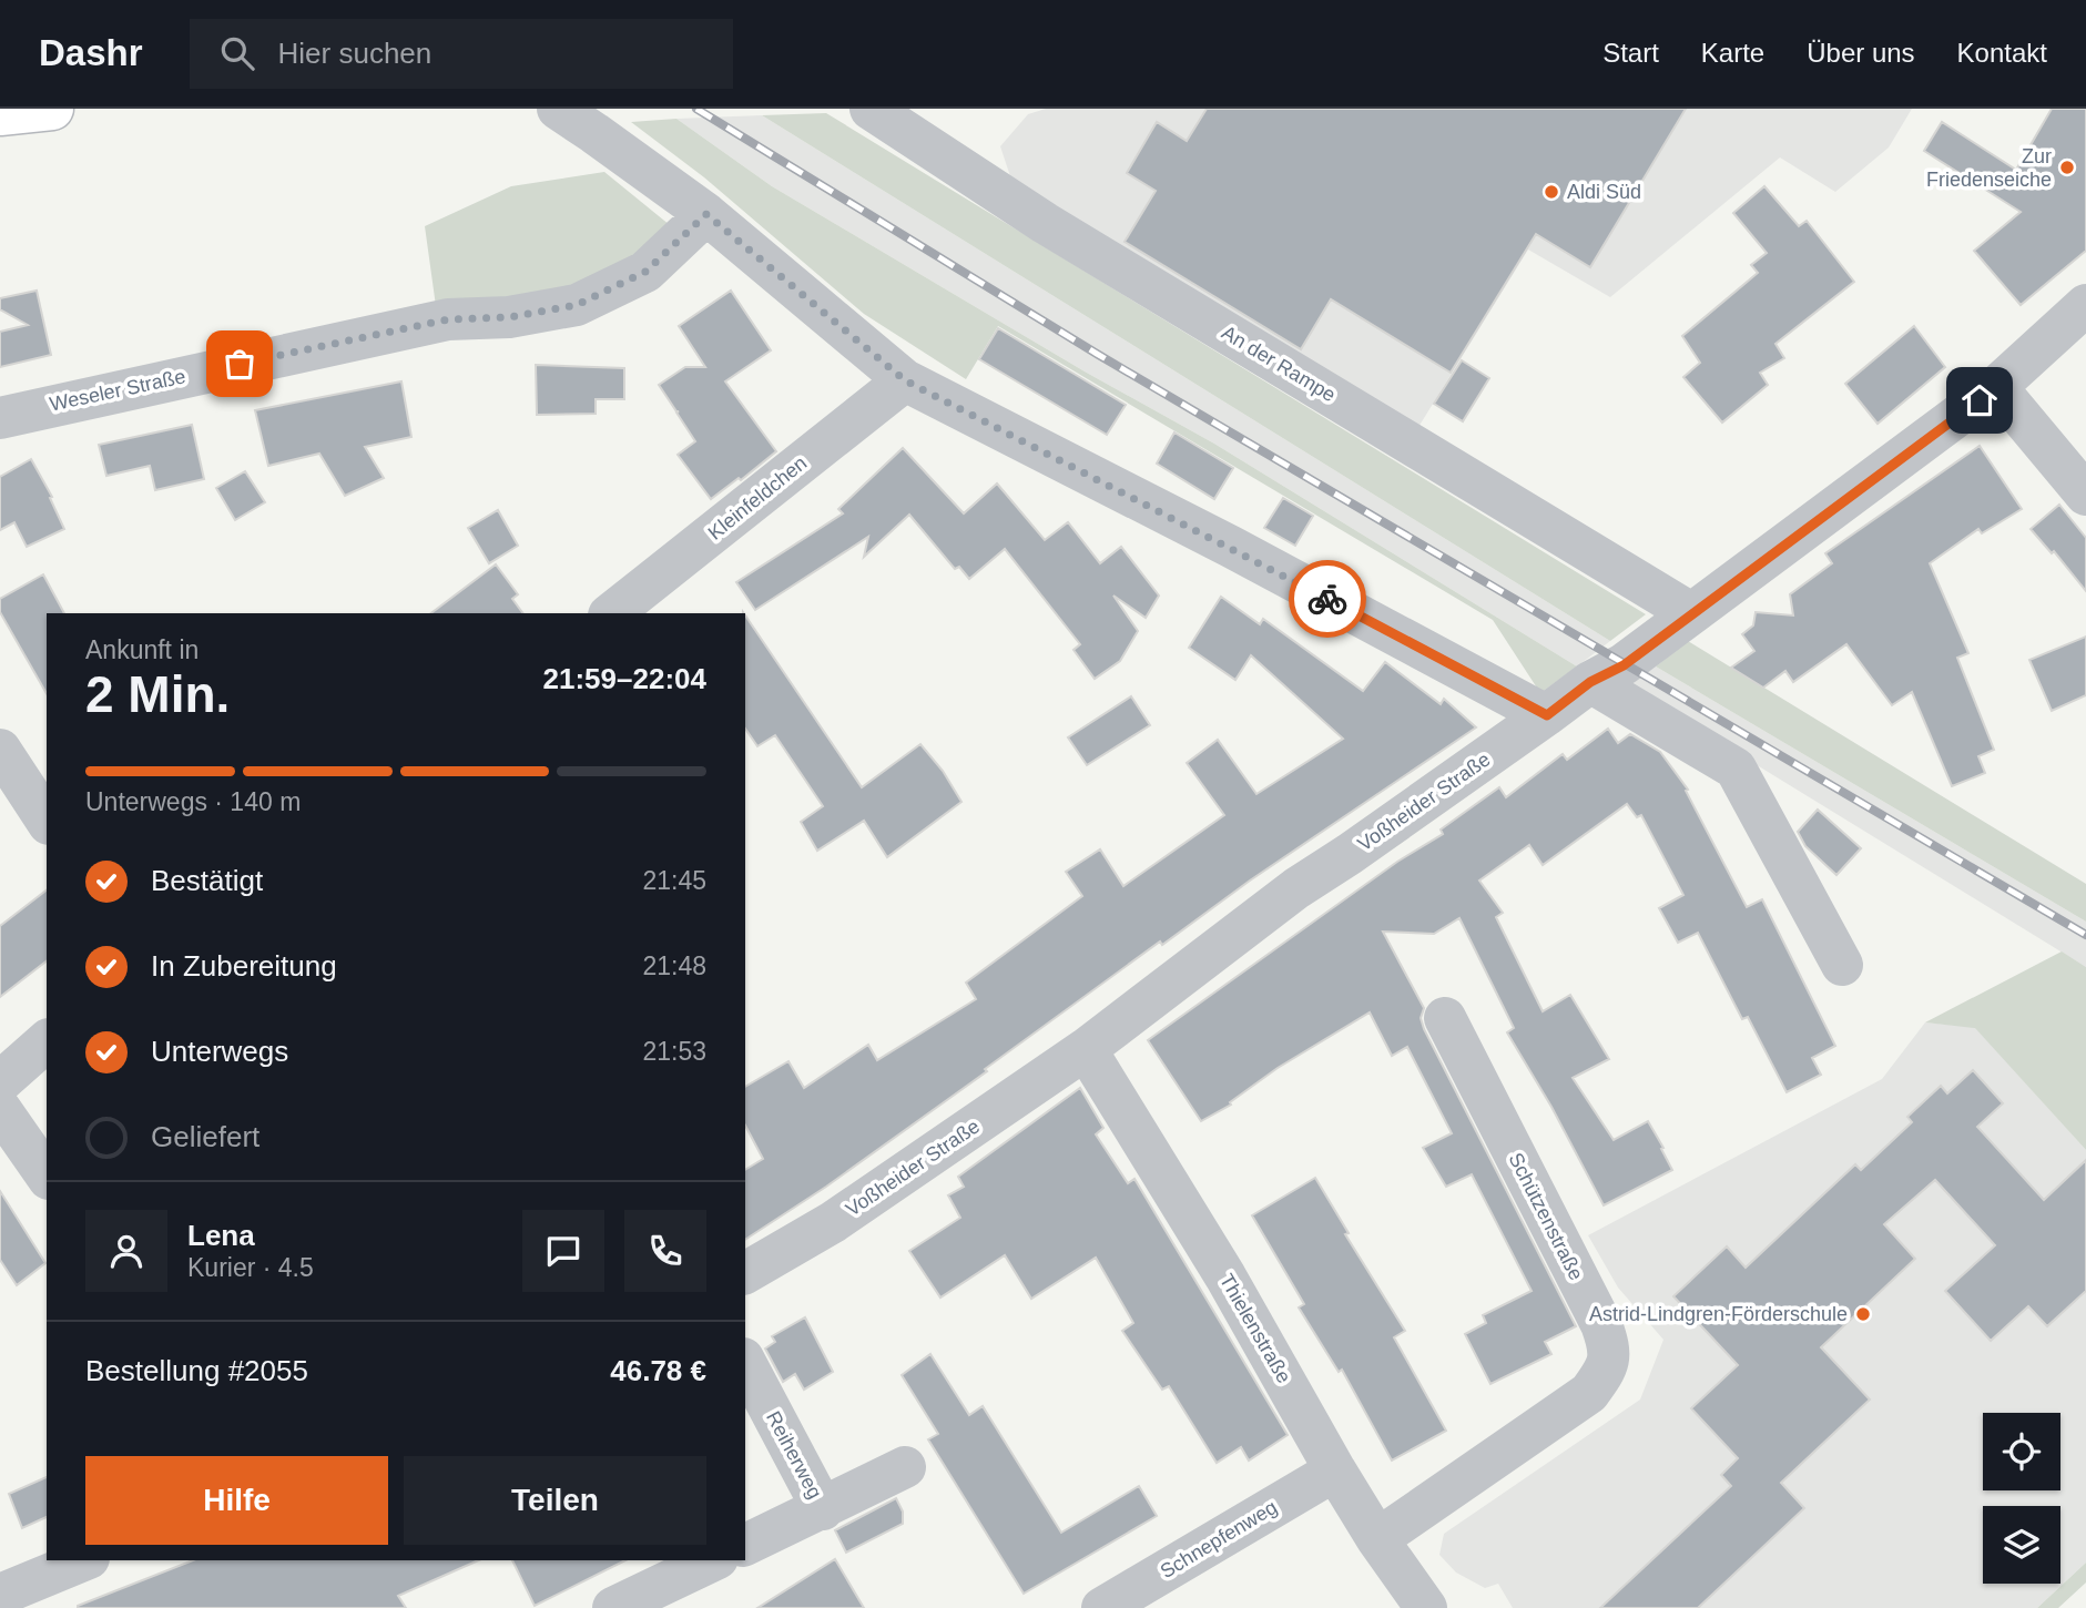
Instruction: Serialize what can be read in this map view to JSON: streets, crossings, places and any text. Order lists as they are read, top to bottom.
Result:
{
  "streets": {
    "street": [
      "An der Rampe",
      "Weseler Straße",
      "Kleinfeldchen",
      "Voßheider Straße",
      "Schützenstraße",
      "Thielenstraße",
      "Reiherweg",
      "Schnepfenweg"
    ]
  },
  "crossings": [
    ["An der Rampe", "Voßheider Straße"],
    ["Voßheider Straße", "Thielenstraße"],
    ["Schützenstraße", "Thielenstraße"],
    ["Thielenstraße", "Schnepfenweg"]
  ],
  "places": ["Zur Friedenseiche", "Aldi Süd", "Astrid-Lindgren-Förderschule"],
  "page": {
    "header": "Dashr",
    "search": "Hier suchen",
    "nav": [
      "Start",
      "Karte",
      "Über uns",
      "Kontakt"
    ],
    "heading": ["2 Min.", "Ankunft in", "21:59–22:04"],
    "panel": [
      "Lena",
      "Kurier · 4.5",
      "Bestellung #2055",
      "46.78 €"
    ],
    "bar": "Unterwegs · 140 m",
    "list": [
      ["Bestätigt", "21:45"],
      ["In Zubereitung", "21:48"],
      ["Unterwegs", "21:53"],
      "Geliefert"
    ],
    "buttons": ["Hilfe", "Teilen"]
  }
}
